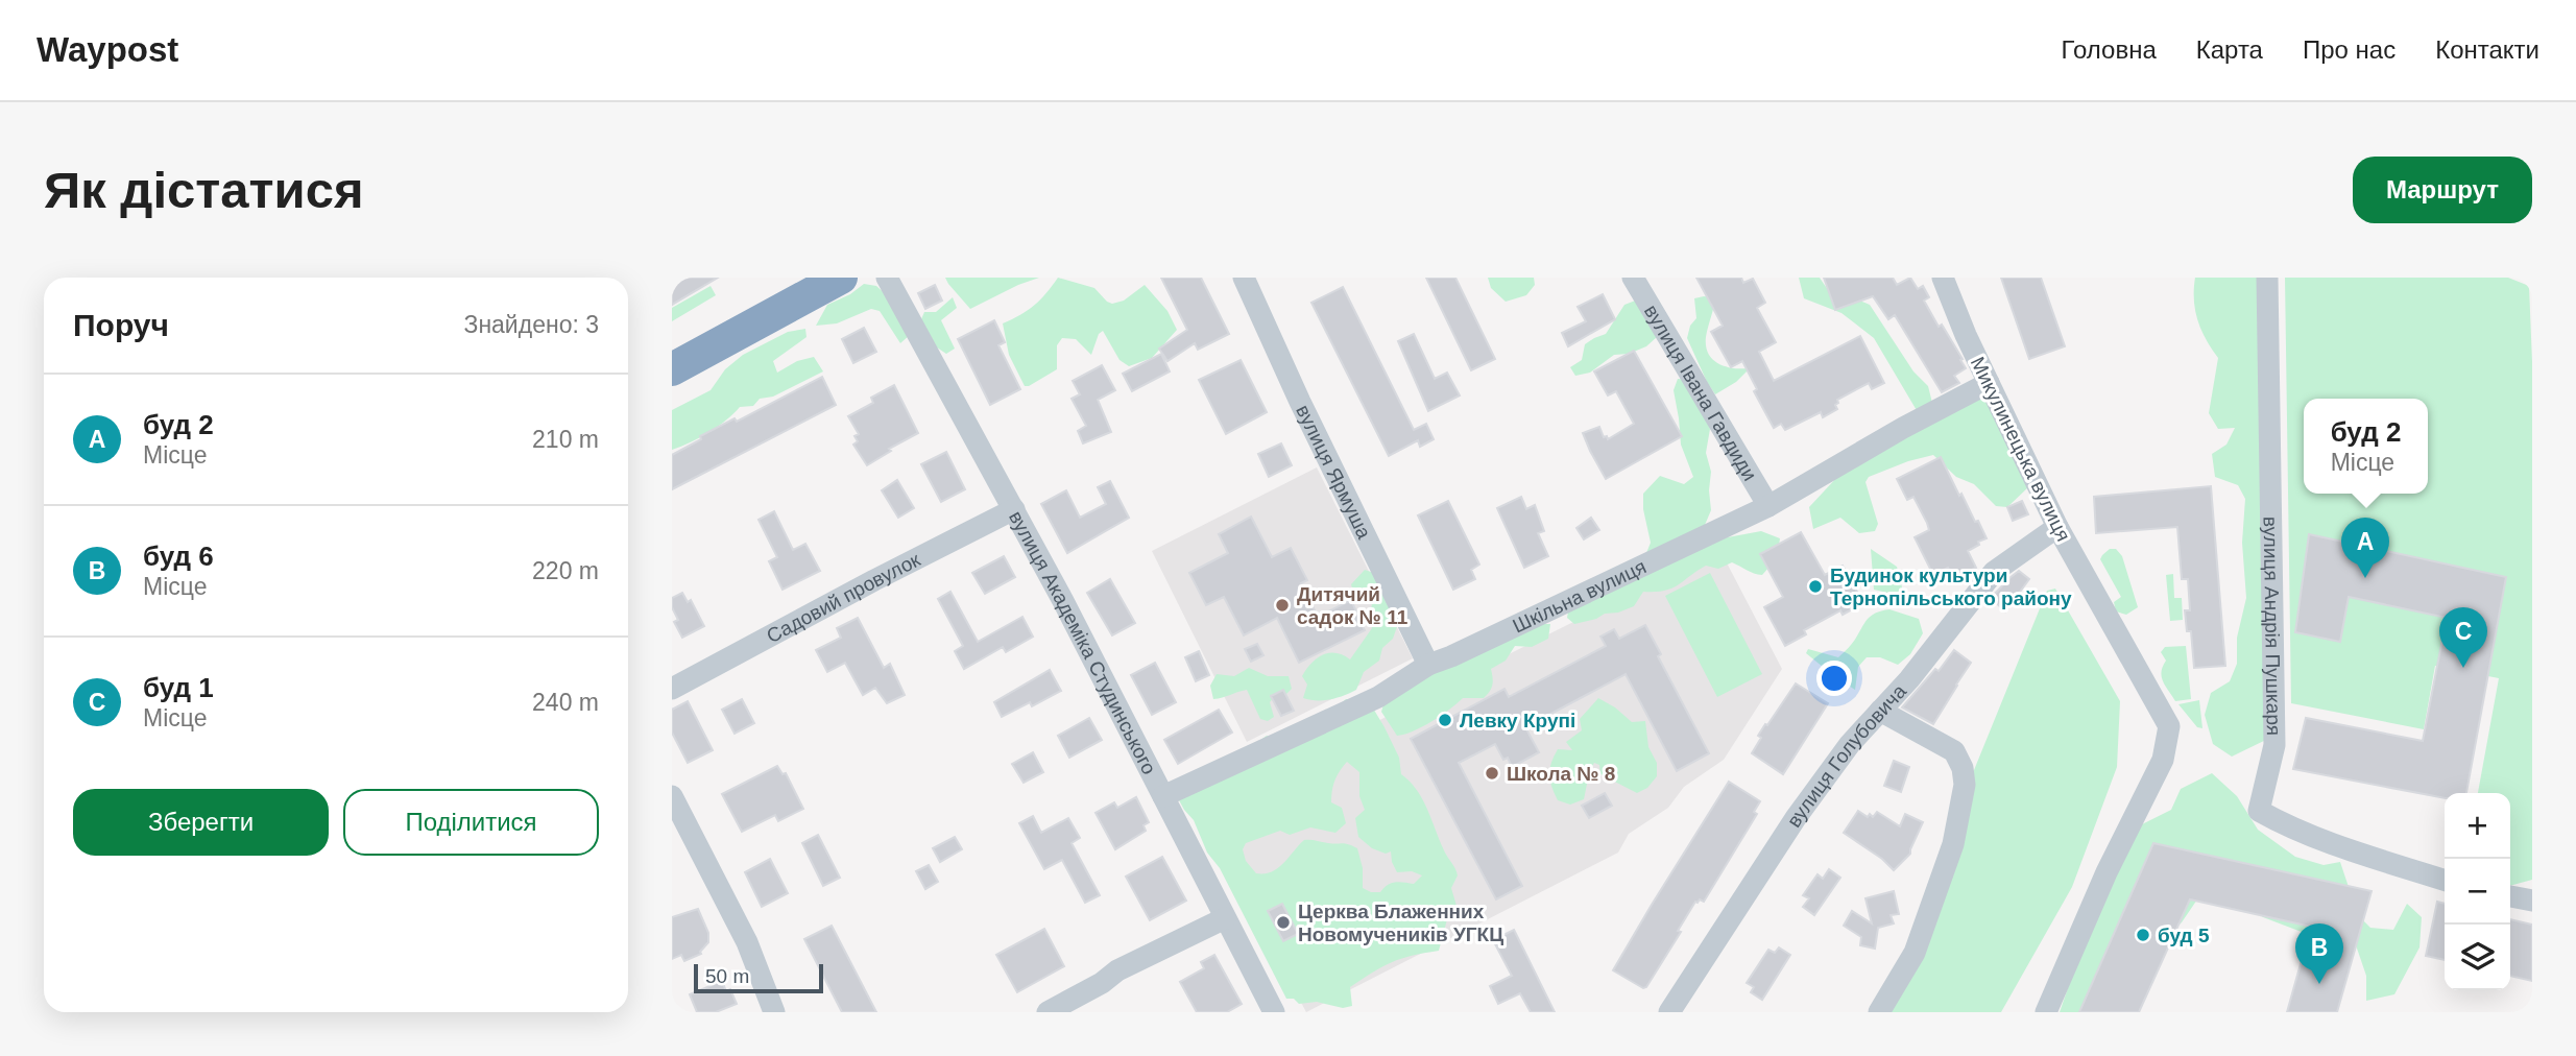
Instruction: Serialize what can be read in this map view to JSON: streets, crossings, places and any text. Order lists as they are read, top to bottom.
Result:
{
  "streets": {
    "street": [
      "вулиця Івана Гавдиди",
      "Микулинецька вулиця",
      "вулиця Ярмуша",
      "Шкільна вулиця",
      "Садовий провулок",
      "вулиця Андрія Пушкаря",
      "вулиця Академіка Студинського",
      "вулиця Голубовича"
    ]
  },
  "crossings": [
    ["вулиця Івана Гавдиди", "Шкільна вулиця"],
    ["Микулинецька вулиця", "Шкільна вулиця"],
    ["Микулинецька вулиця", "вулиця Голубовича"],
    ["вулиця Ярмуша", "Шкільна вулиця"],
    ["Шкільна вулиця", "вулиця Академіка Студинського"],
    ["Садовий провулок", "вулиця Академіка Студинського"]
  ],
  "places": [
    "Будинок культури Тернопільського району",
    "Дитячий садок № 11",
    "Левку Крупі",
    "Школа № 8",
    "Церква Блаженних Новомучеників УГКЦ",
    "буд 5"
  ],
  "scale_bar": "50 m",
  "page": {
    "header": "Waypost",
    "nav": [
      "Головна",
      "Карта",
      "Про нас",
      "Контакти"
    ],
    "buttons": [
      "Маршрут",
      ["Зберегти", "Поділитися"]
    ],
    "title": "Як дістатися",
    "heading": ["Поруч", "Знайдено: 3"],
    "list": [
      {
        "mark": "A",
        "name": "буд 2",
        "note": "Місце",
        "value": "210 m"
      },
      {
        "mark": "B",
        "name": "буд 6",
        "note": "Місце",
        "value": "220 m"
      },
      {
        "mark": "C",
        "name": "буд 1",
        "note": "Місце",
        "value": "240 m"
      }
    ],
    "popup": ["буд 2", "Місце"],
    "pins": ["A", "C", "B"],
    "map_buttons": ["+", "−"],
    "scale": "50 m"
  }
}
